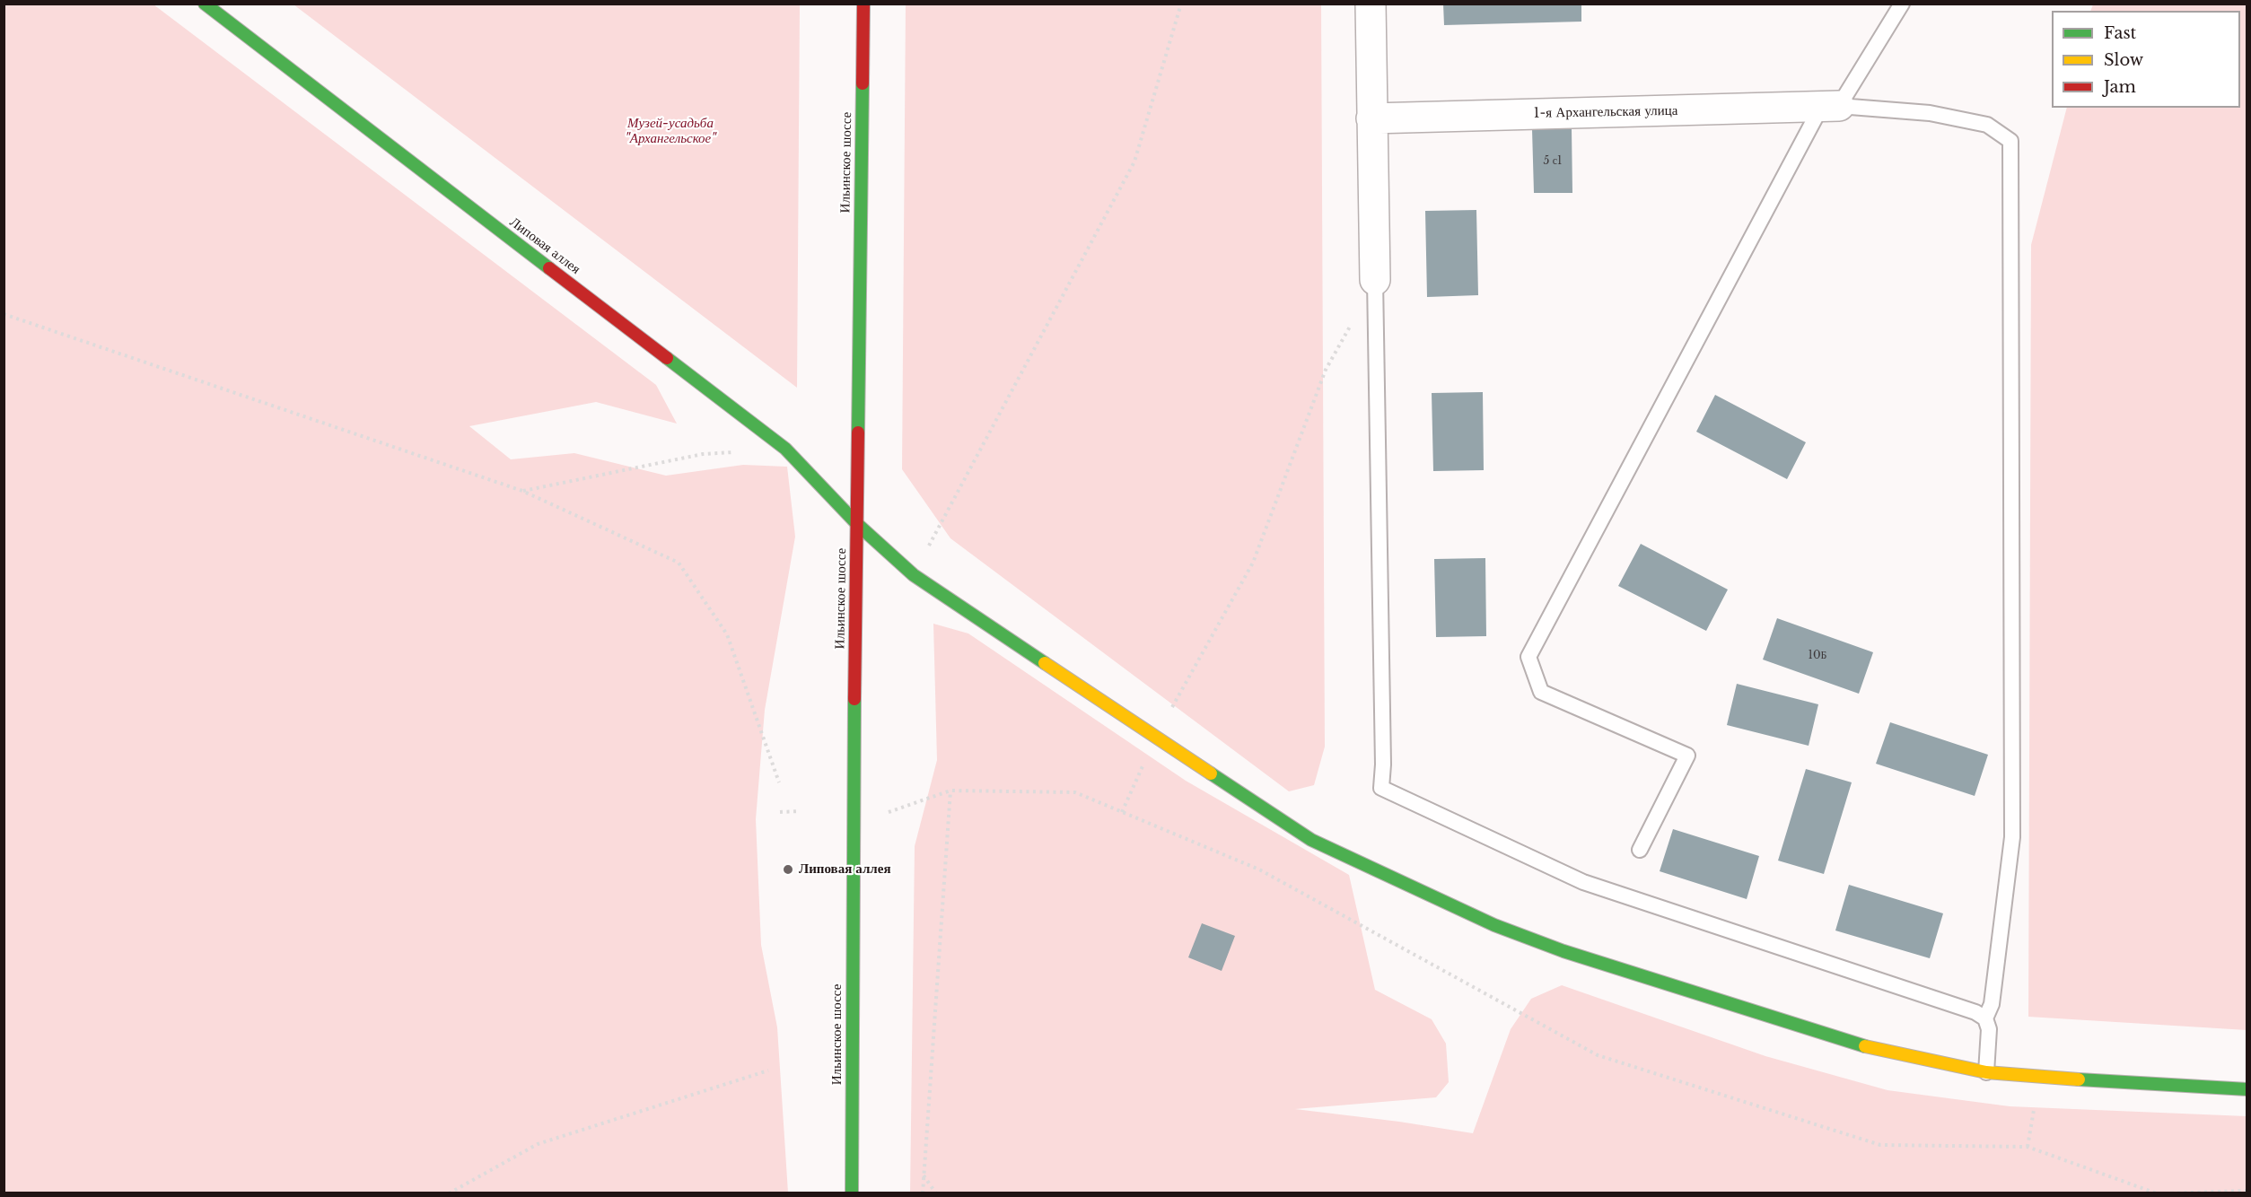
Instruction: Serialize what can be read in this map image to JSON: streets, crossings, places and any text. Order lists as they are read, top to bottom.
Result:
{
  "streets": {
    "street": ["1-я Архангельская улица", "Ильинское шоссе", "Липовая аллея"]
  },
  "crossings": [
    ["Ильинское шоссе", "Липовая аллея"]
  ],
  "parks": ["Музей-усадьба \"Архангельское\""],
  "places": ["Липовая аллея"],
  "house_numbers": ["5 с1", "10Б"],
  "legend": ["Fast", "Slow", "Jam"]
}
